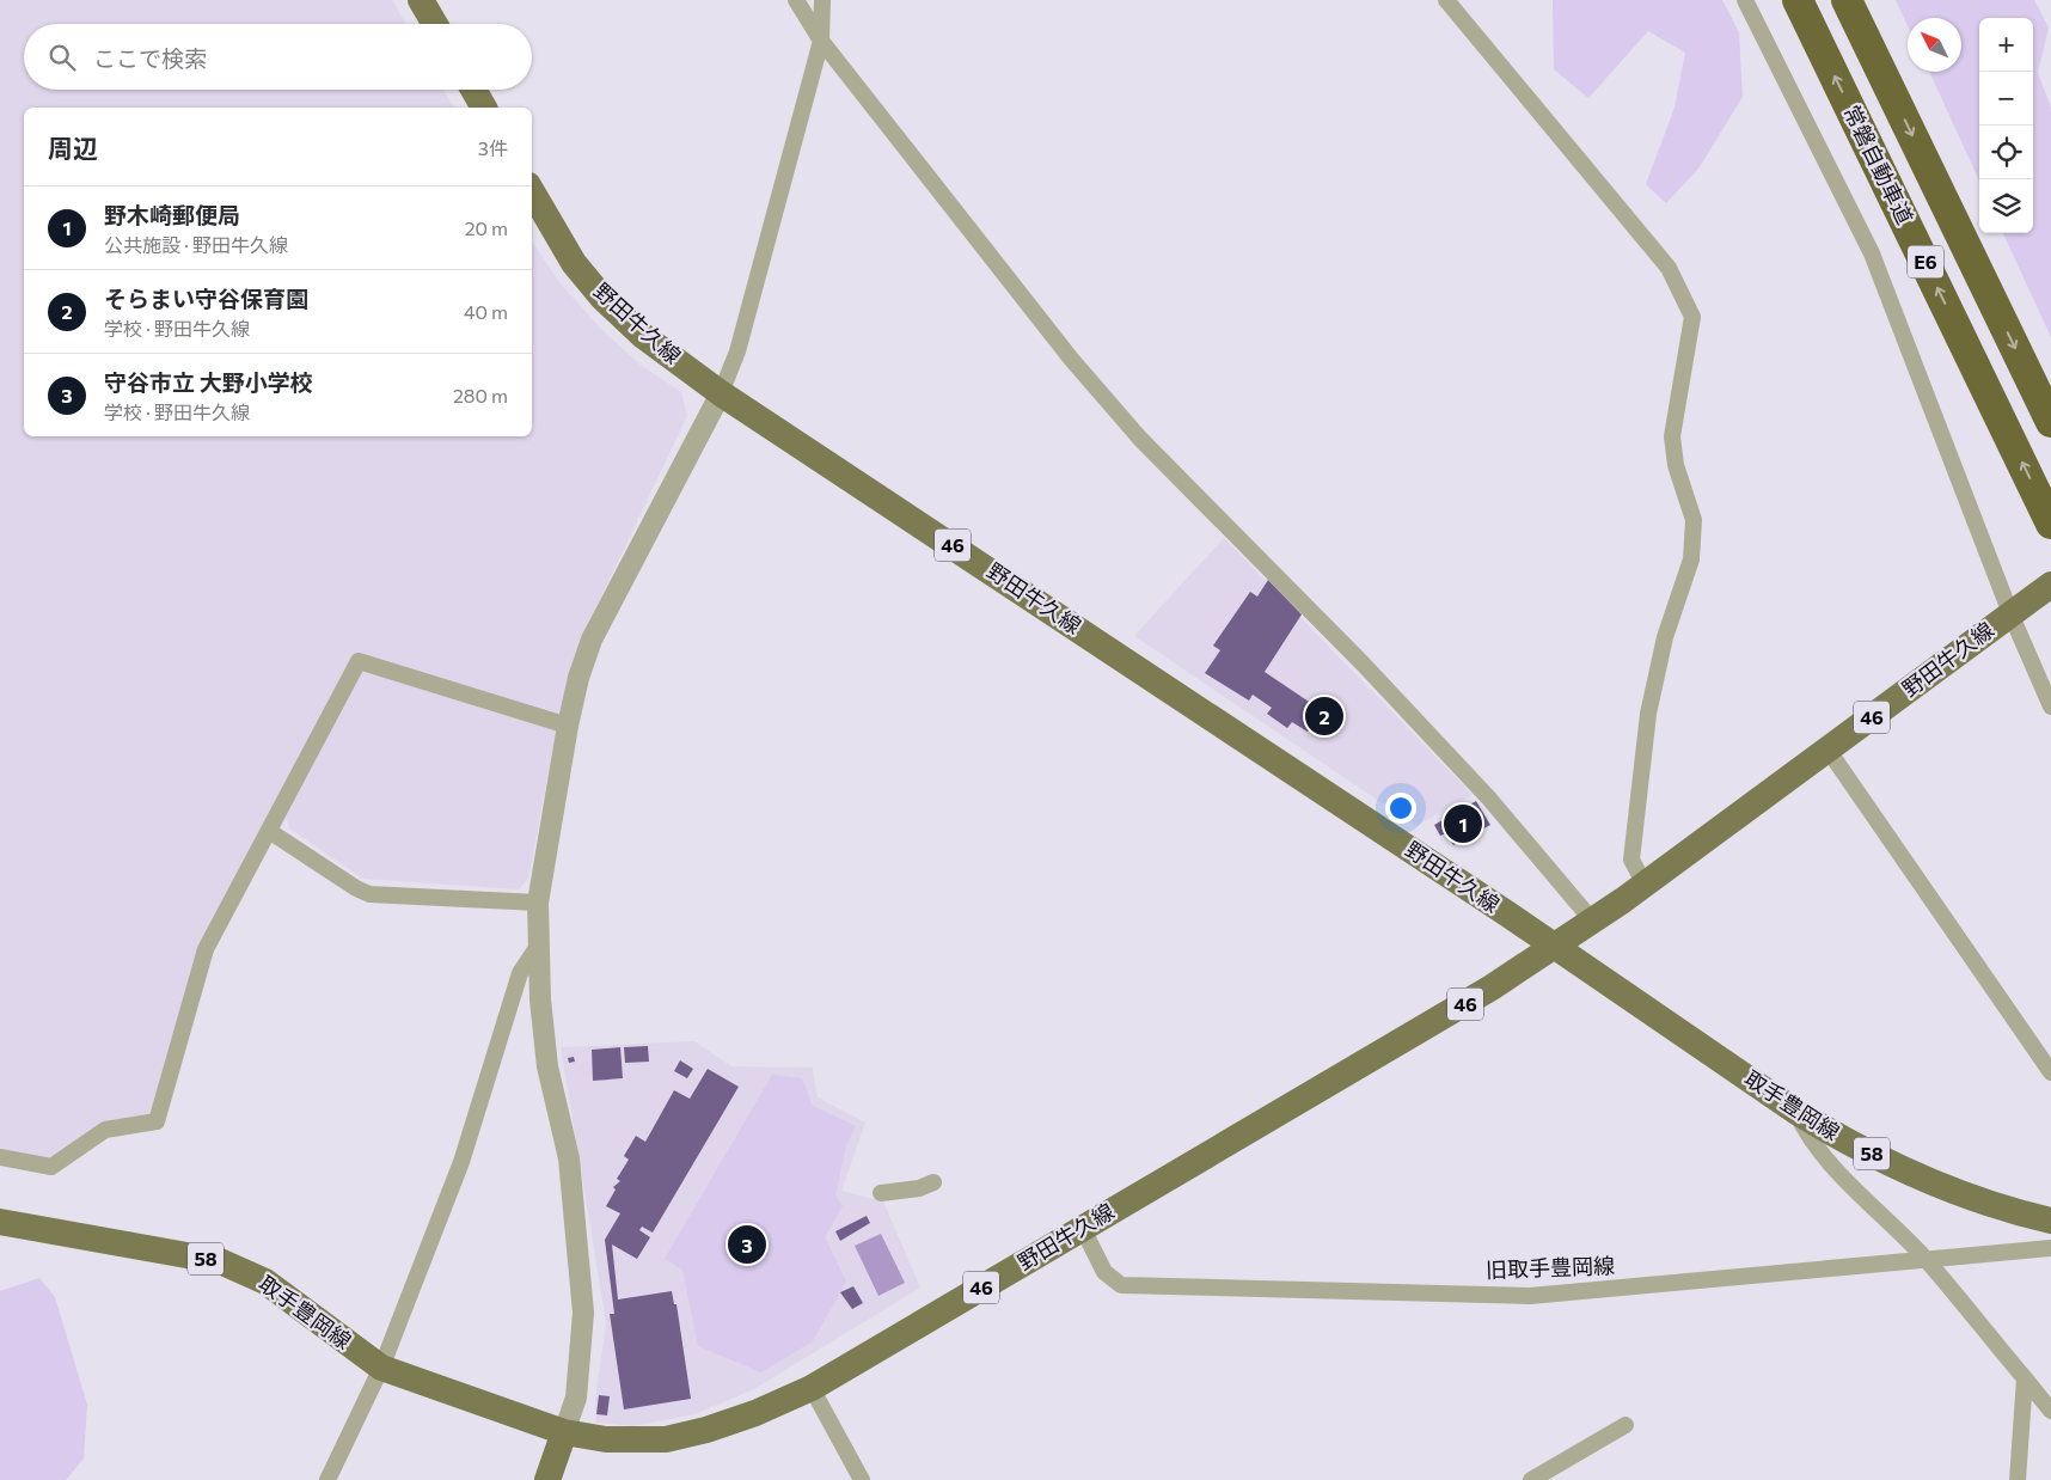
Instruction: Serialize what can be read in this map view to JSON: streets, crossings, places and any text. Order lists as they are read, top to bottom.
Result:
{
  "streets": {
    "highway": ["常磐自動車道", "E6"],
    "main road": [
      "野田牛久線",
      "46",
      "取手豊岡線",
      "58"
    ],
    "street": ["旧取手豊岡線"]
  },
  "crossings": [
    ["野田牛久線", "取手豊岡線"],
    ["野田牛久線", "旧取手豊岡線"]
  ],
  "north": "top left",
  "page": {
    "map_buttons": ["+", "−"],
    "search": "ここで検索",
    "heading": ["周辺", "3件"],
    "list": [
      {
        "mark": "1",
        "name": "野木崎郵便局",
        "note": "公共施設 · 野田牛久線",
        "value": "20 m"
      },
      {
        "mark": "2",
        "name": "そらまい守谷保育園",
        "note": "学校 · 野田牛久線",
        "value": "40 m"
      },
      {
        "mark": "3",
        "name": "守谷市立 大野小学校",
        "note": "学校 · 野田牛久線",
        "value": "280 m"
      }
    ],
    "pins": ["2", "1", "3"]
  }
}
